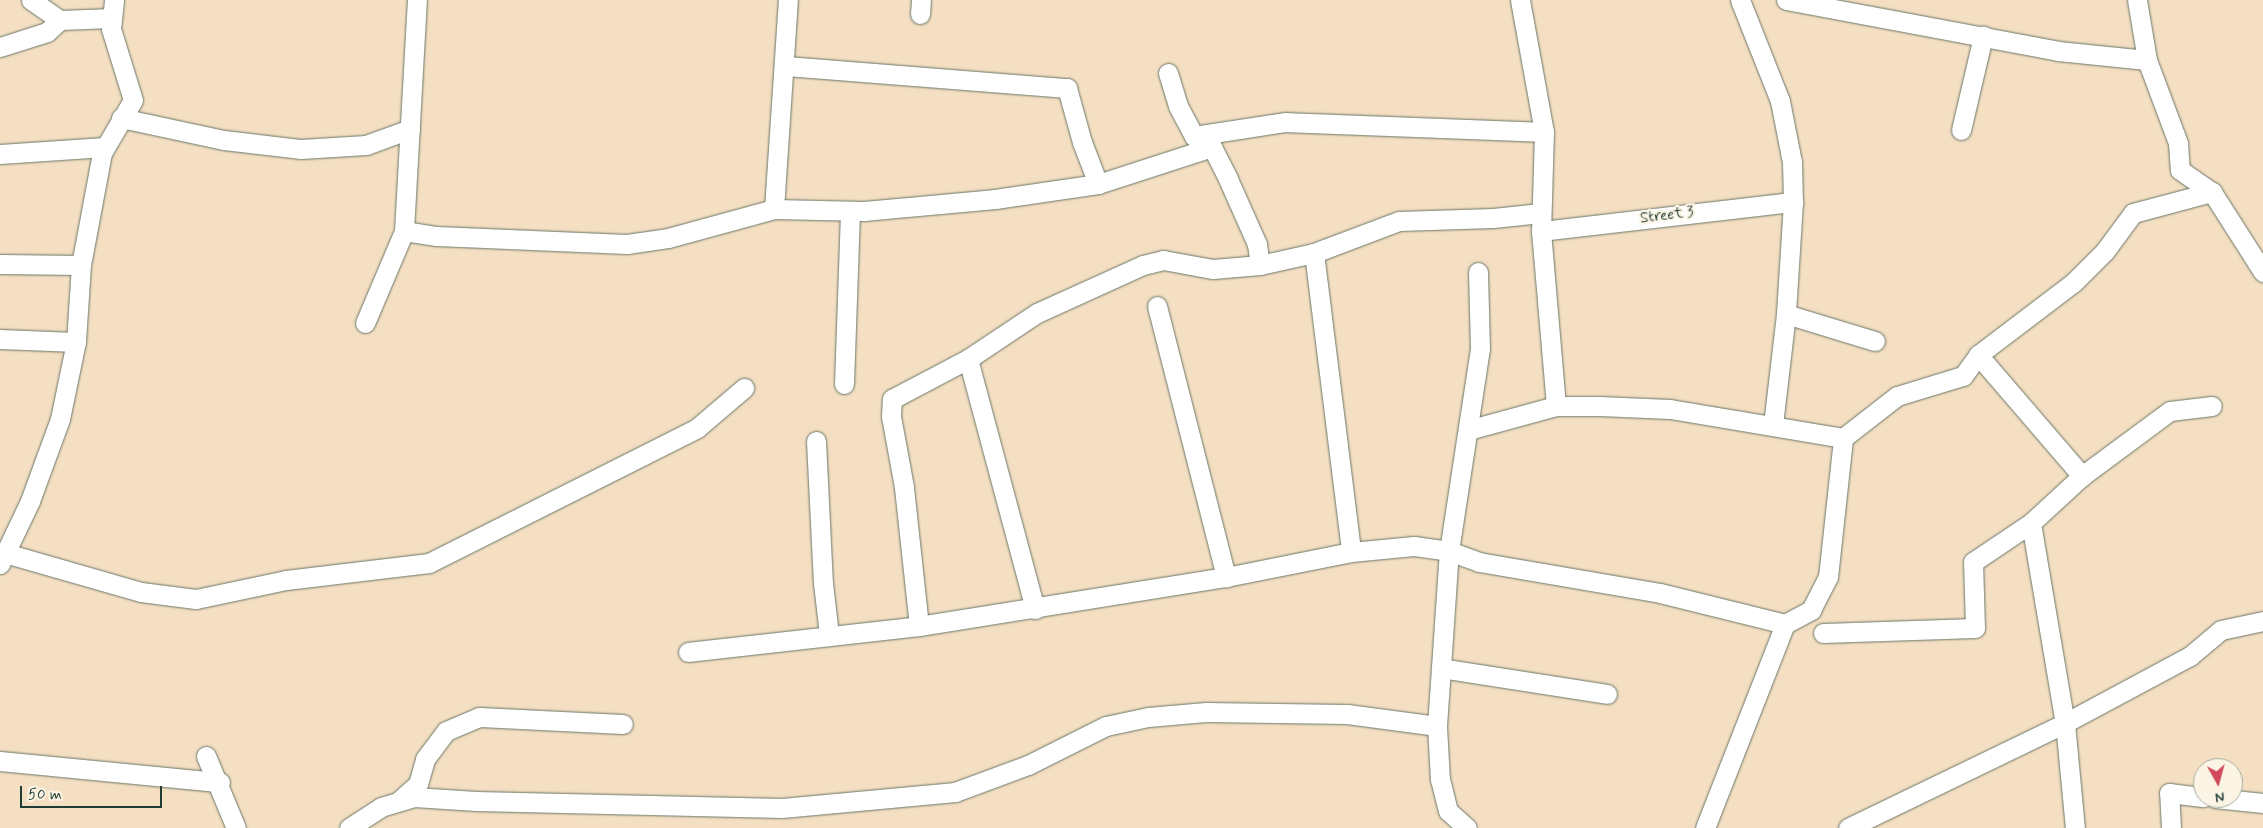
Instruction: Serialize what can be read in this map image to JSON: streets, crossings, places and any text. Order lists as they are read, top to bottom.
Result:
{
  "streets": {
    "street": ["Street 3"]
  },
  "scale_bar": "50 m",
  "north": "bottom"
}
